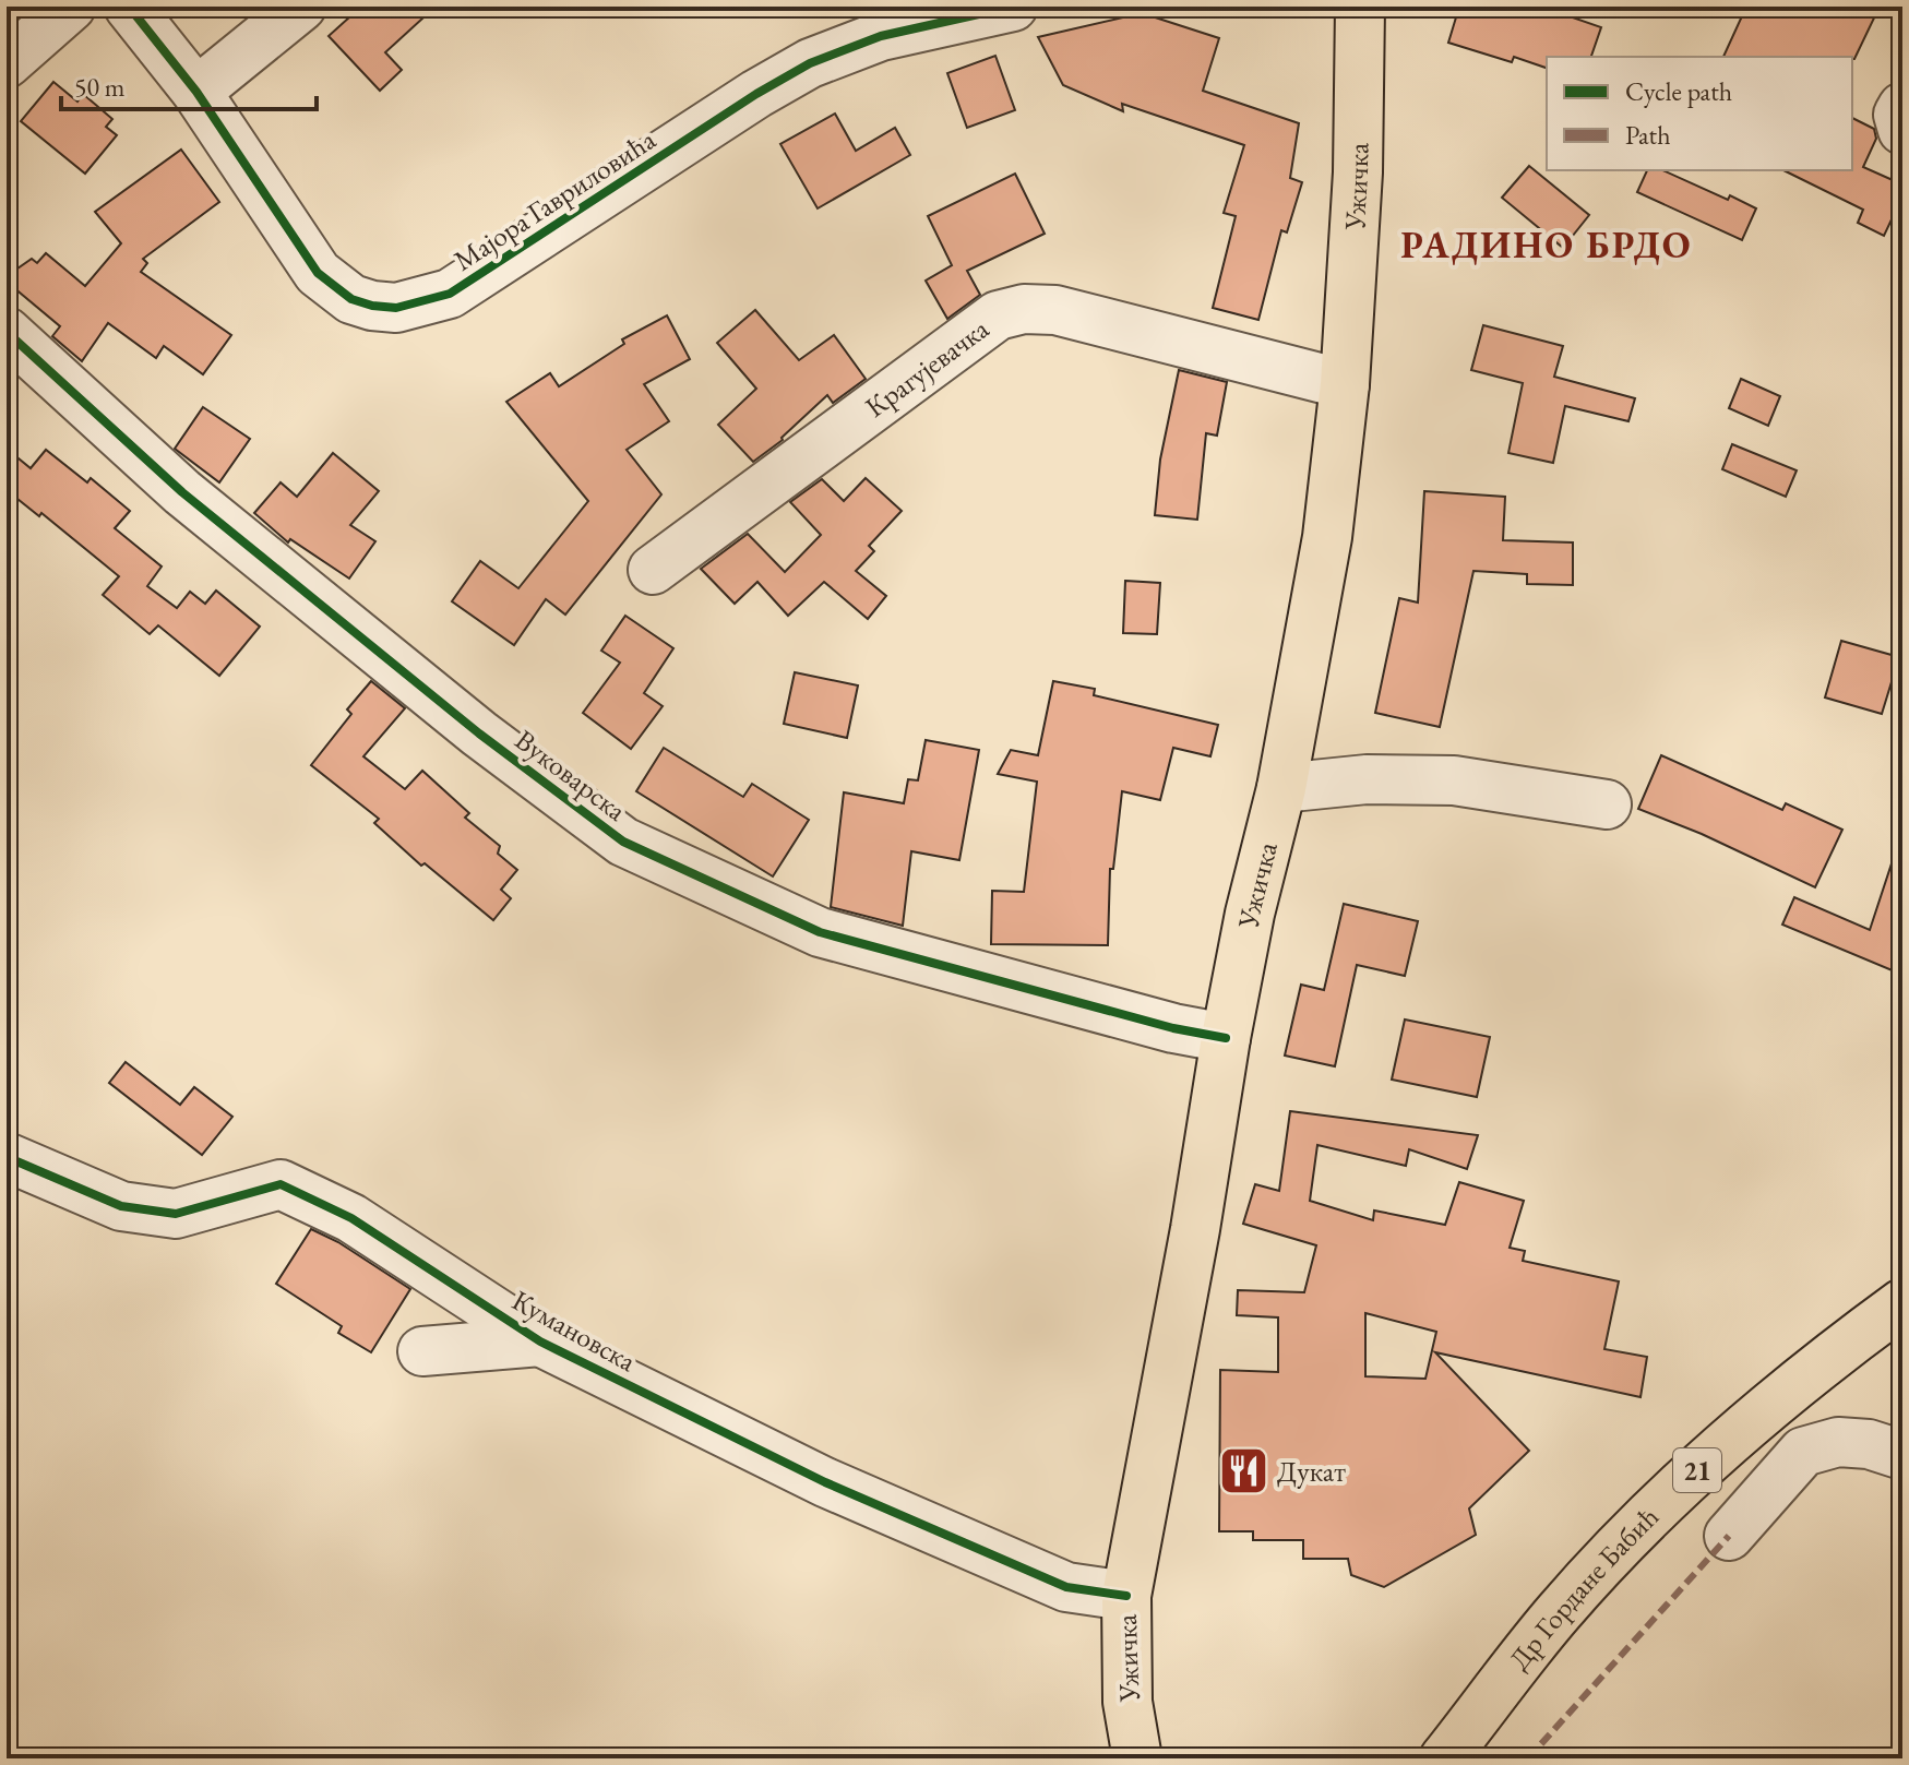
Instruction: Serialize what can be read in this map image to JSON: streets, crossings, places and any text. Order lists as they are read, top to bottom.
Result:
{
  "streets": {
    "main road": ["Ужичка", "21", "Др Гордане Бабић"],
    "street": [
      "Мајора Гавриловића",
      "Крагујевачка",
      "Вуковарска",
      "Кумановска"
    ]
  },
  "crossings": [
    ["Ужичка", "Крагујевачка"],
    ["Ужичка", "Вуковарска"],
    ["Ужичка", "Кумановска"]
  ],
  "districts": ["РАДИНО БРДО"],
  "places": {
    "restaurant": ["Дукат"]
  },
  "legend": ["Cycle path", "Path"],
  "scale_bar": "50 m"
}
